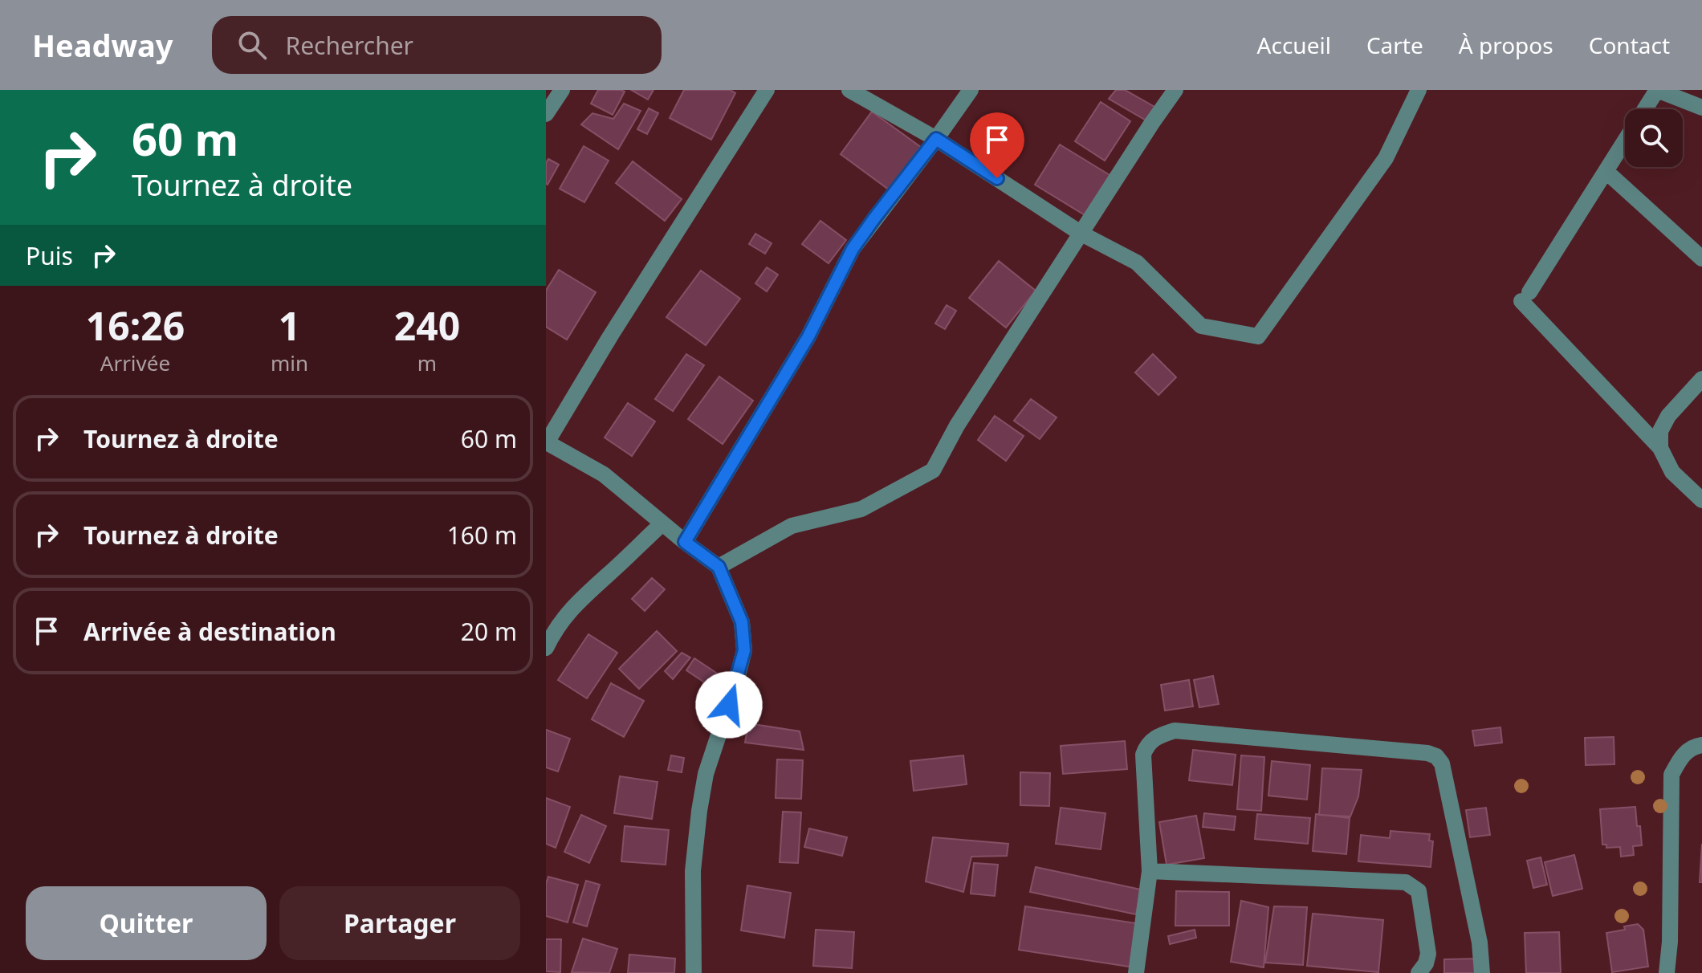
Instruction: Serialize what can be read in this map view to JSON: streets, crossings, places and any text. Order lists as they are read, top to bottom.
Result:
{
  "page": {
    "header": "Headway",
    "search": "Rechercher",
    "nav": [
      "Accueil",
      "Carte",
      "À propos",
      "Contact"
    ],
    "turn": ["60 m", "Tournez à droite"],
    "then": "Puis",
    "eta": [
      "16:26",
      "Arrivée",
      "1",
      "min",
      "240",
      "m"
    ],
    "list": [
      {
        "name": "Tournez à droite",
        "value": "60 m"
      },
      {
        "name": "Tournez à droite",
        "value": "160 m"
      },
      {
        "name": "Arrivée à destination",
        "value": "20 m"
      }
    ],
    "buttons": ["Quitter", "Partager"]
  }
}
